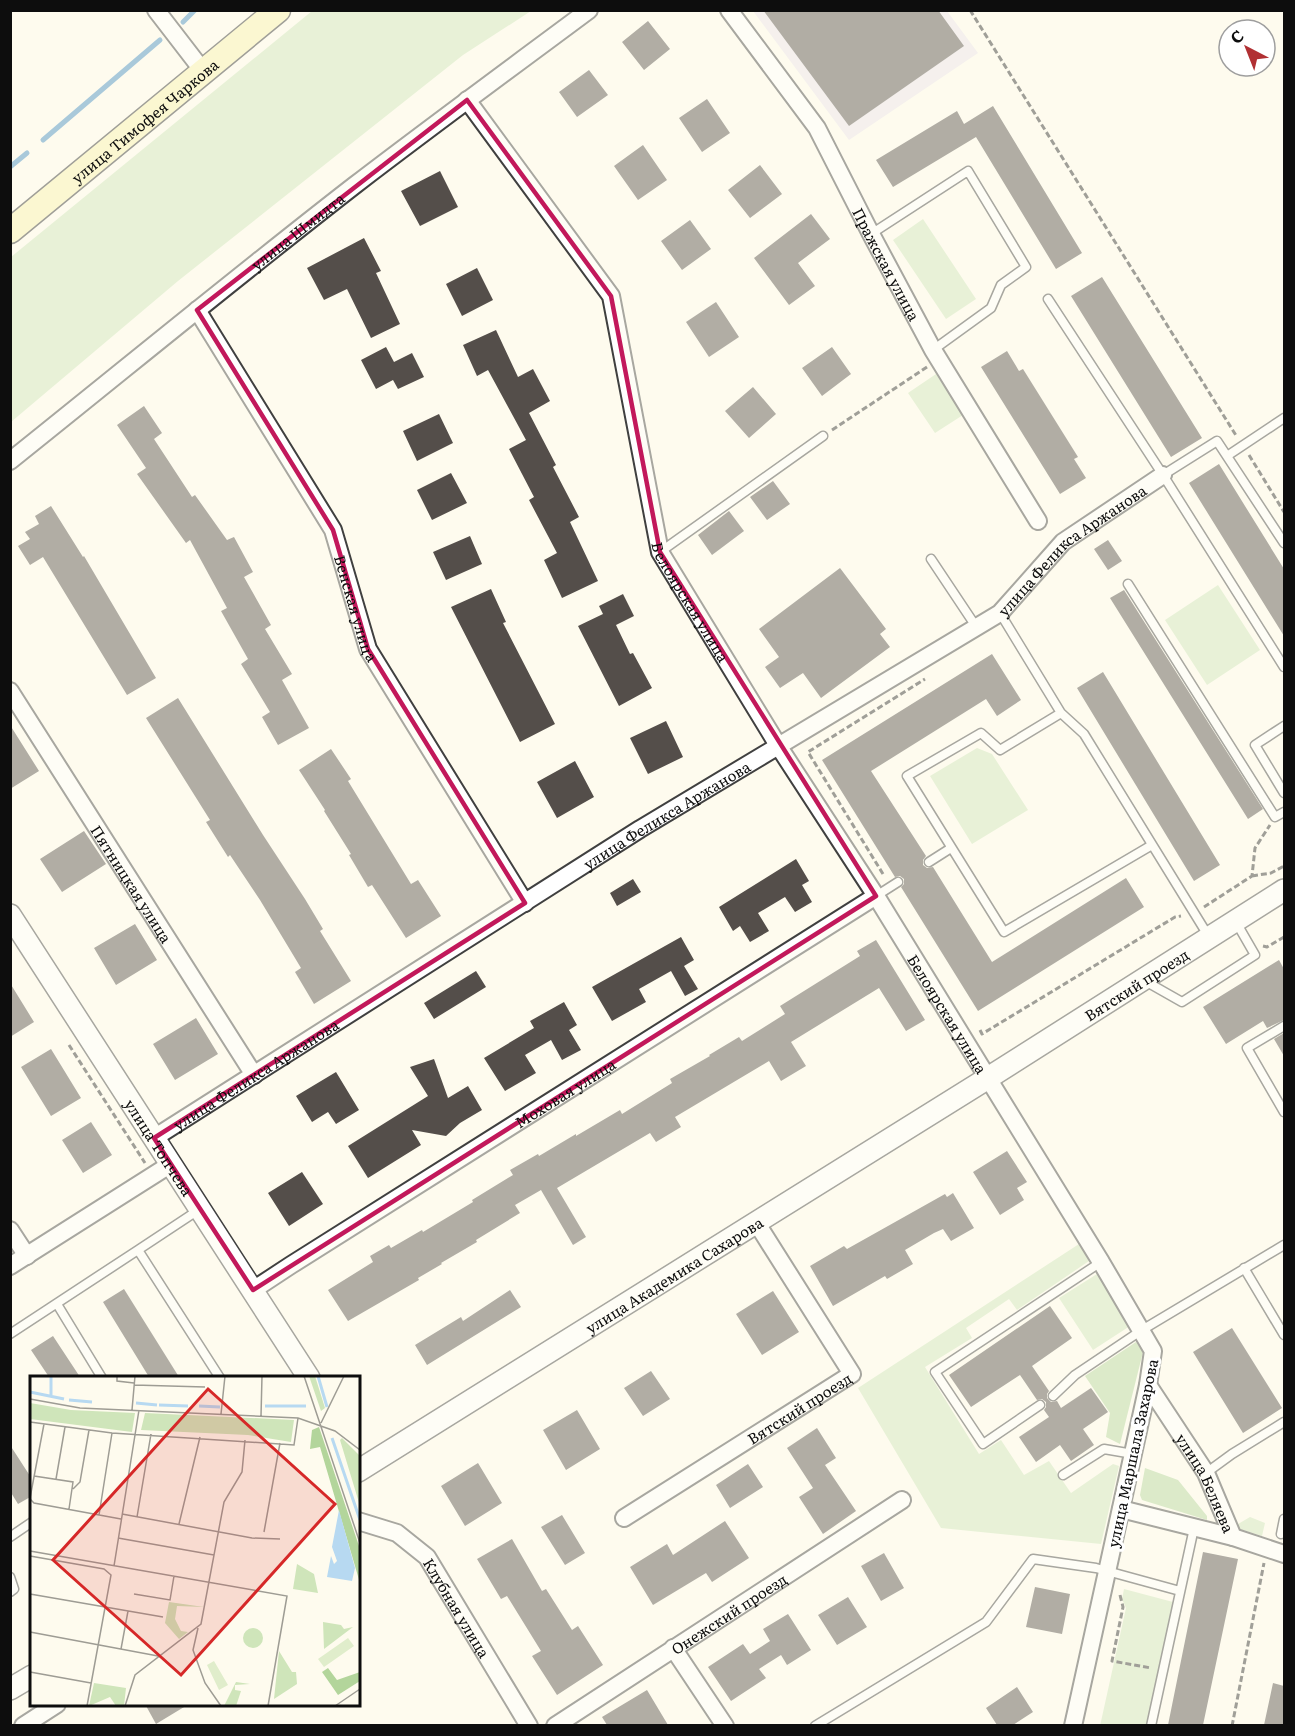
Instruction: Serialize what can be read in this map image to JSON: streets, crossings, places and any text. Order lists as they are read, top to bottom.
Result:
{
  "streets": {
    "main road": ["улица Тимофея Чаркова"],
    "street": [
      "улица Шмидта",
      "Пражская улица",
      "улица Феликса Аржанова",
      "Белоярская улица",
      "Венская улица",
      "Пятницкая улица",
      "Вятский проезд",
      "Моховая улица",
      "улица Топчева",
      "улица Академика Сахарова",
      "улица Маршала Захарова",
      "улица Беляева",
      "Клубная улица",
      "Онежский проезд"
    ]
  },
  "crossings": [
    ["улица Шмидта", "Белоярская улица"],
    ["улица Шмидта", "Венская улица"],
    ["улица Феликса Аржанова", "Белоярская улица"],
    ["улица Феликса Аржанова", "Венская улица"],
    ["улица Феликса Аржанова", "Пятницкая улица"],
    ["улица Феликса Аржанова", "улица Топчева"],
    ["Белоярская улица", "Вятский проезд"],
    ["Белоярская улица", "Моховая улица"],
    ["Белоярская улица", "улица Академика Сахарова"],
    ["Белоярская улица", "улица Маршала Захарова"],
    ["Вятский проезд", "улица Академика Сахарова"],
    ["Вятский проезд", "улица Маршала Захарова"],
    ["Моховая улица", "улица Топчева"],
    ["улица Академика Сахарова", "улица Маршала Захарова"],
    ["улица Маршала Захарова", "улица Беляева"]
  ],
  "north": "top left"
}
